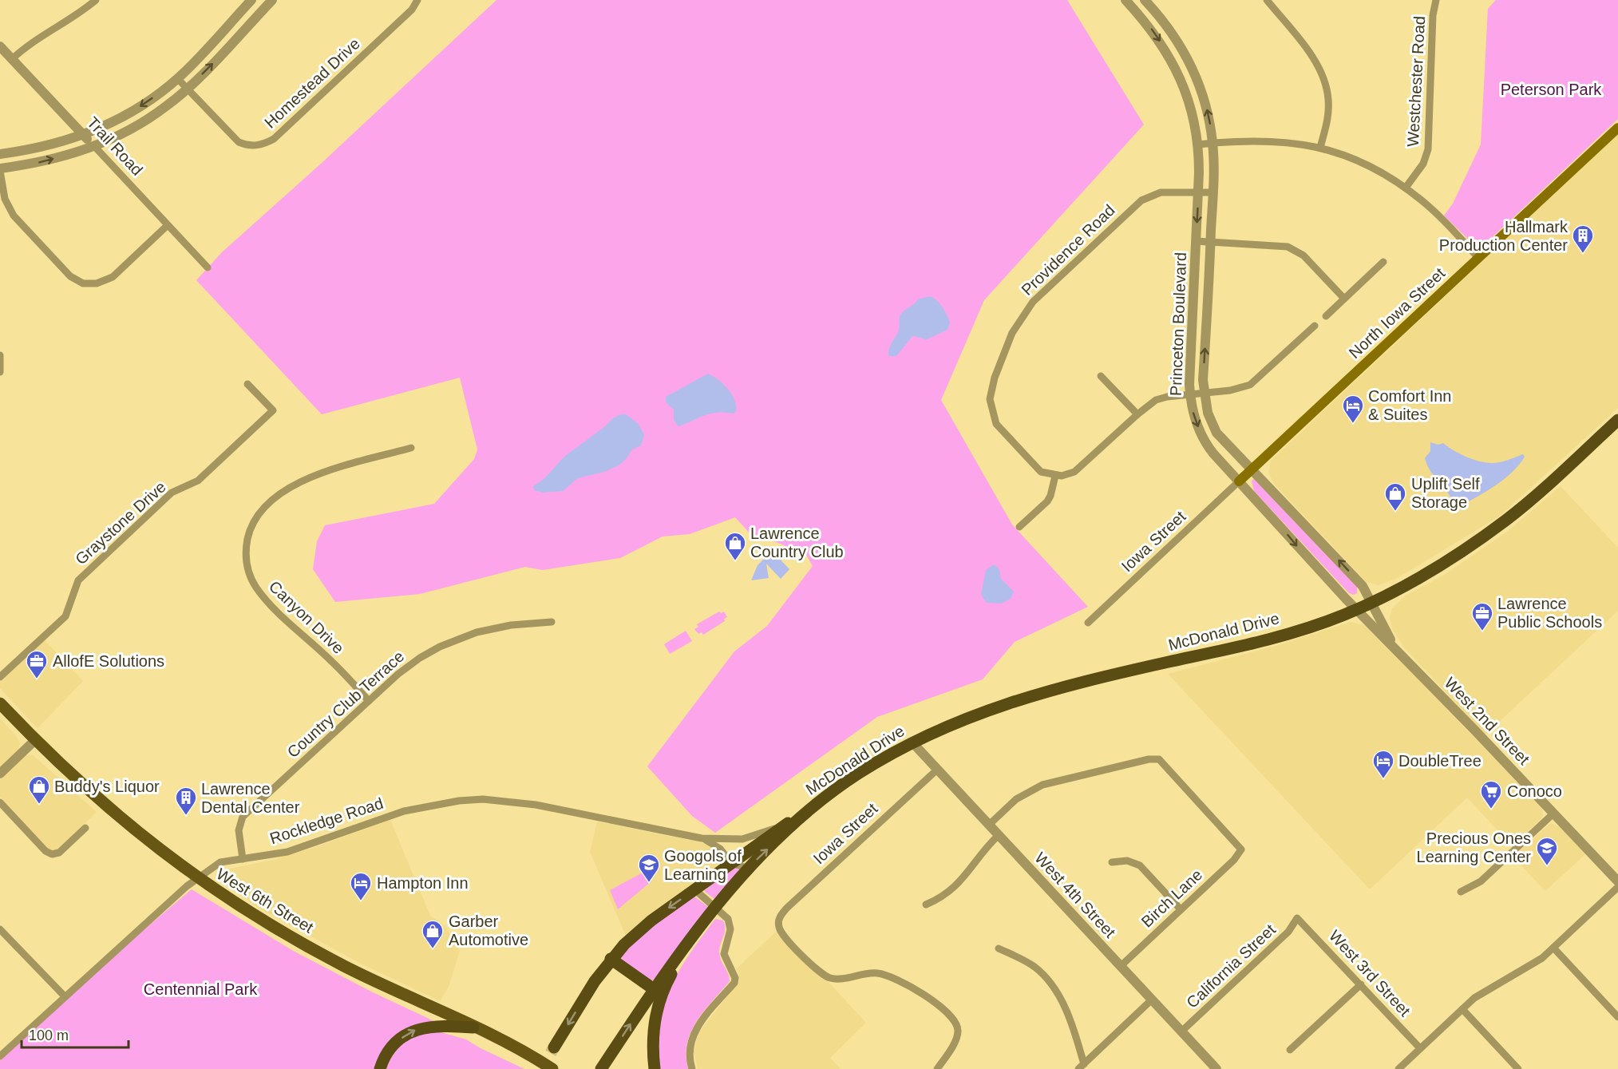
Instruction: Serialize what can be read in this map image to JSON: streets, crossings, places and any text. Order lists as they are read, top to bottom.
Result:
{
  "streets": {
    "highway": ["McDonald Drive"],
    "main road": ["North Iowa Street", "West 6th Street"],
    "street": [
      "Westchester Road",
      "Homestead Drive",
      "Trail Road",
      "Providence Road",
      "Princeton Boulevard",
      "Graystone Drive",
      "Iowa Street",
      "Canyon Drive",
      "Country Club Terrace",
      "West 2nd Street",
      "Rockledge Road",
      "West 4th Street",
      "Birch Lane",
      "California Street",
      "West 3rd Street"
    ]
  },
  "crossings": [
    ["Providence Road", "Princeton Boulevard"],
    ["North Iowa Street", "Princeton Boulevard"],
    ["North Iowa Street", "Iowa Street"],
    ["Princeton Boulevard", "Iowa Street"],
    ["Princeton Boulevard", "McDonald Drive"],
    ["Princeton Boulevard", "West 2nd Street"],
    ["Iowa Street", "West 4th Street"],
    ["Canyon Drive", "Country Club Terrace"],
    ["McDonald Drive", "West 2nd Street"],
    ["McDonald Drive", "West 4th Street"],
    ["Country Club Terrace", "Rockledge Road"],
    ["Rockledge Road", "West 6th Street"],
    ["West 4th Street", "Birch Lane"],
    ["West 4th Street", "California Street"],
    ["California Street", "West 3rd Street"]
  ],
  "parks": ["Peterson Park", "Centennial Park"],
  "places": {
    "building": ["Hallmark Production Center", "Lawrence Dental Center"],
    "hotel": ["Comfort Inn & Suites", "DoubleTree", "Hampton Inn"],
    "shop": [
      "Uplift Self Storage",
      "Lawrence Country Club",
      "Buddy's Liquor",
      "Garber Automotive"
    ],
    "office": ["Lawrence Public Schools", "AllofE Solutions"],
    "supermarket": ["Conoco"],
    "school or university": ["Precious Ones Learning Center", "Googols of Learning"]
  },
  "scale_bar": "100 m"
}
